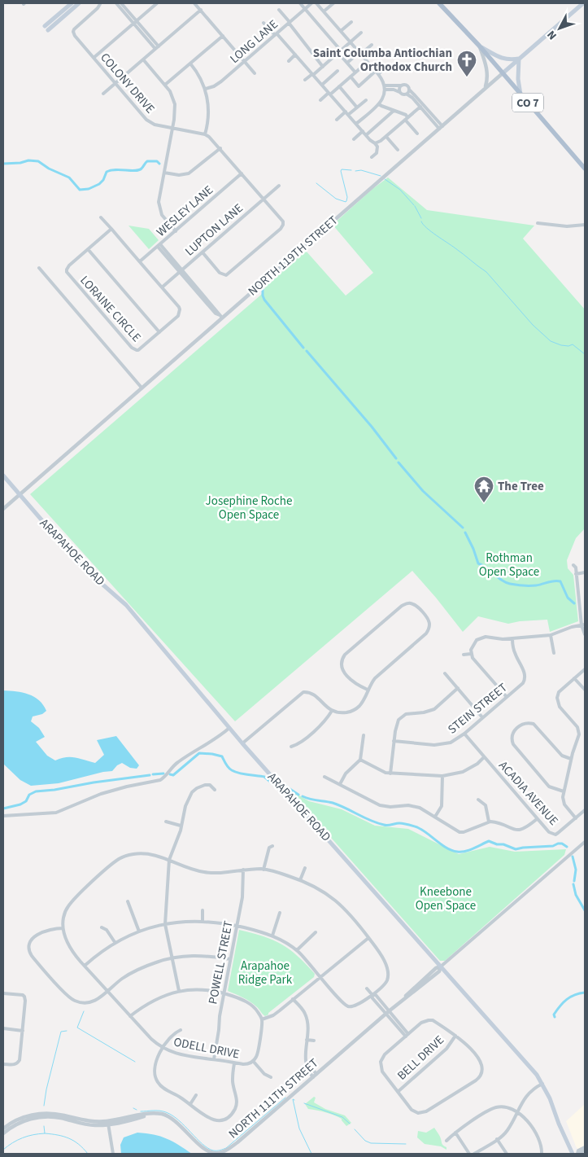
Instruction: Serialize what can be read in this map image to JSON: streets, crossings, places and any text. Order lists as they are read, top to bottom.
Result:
{
  "streets": {
    "main road": ["CO 7", "NORTH 119TH STREET", "ARAPAHOE ROAD"],
    "street": [
      "LONG LANE",
      "COLONY DRIVE",
      "WESLEY LANE",
      "LUPTON LANE",
      "LORAINE CIRCLE",
      "STEIN STREET",
      "ACADIA AVENUE",
      "POWELL STREET",
      "ODELL DRIVE",
      "BELL DRIVE",
      "NORTH 111TH STREET"
    ]
  },
  "crossings": [
    ["CO 7", "NORTH 119TH STREET"],
    ["WESLEY LANE", "LORAINE CIRCLE"],
    ["LUPTON LANE", "LORAINE CIRCLE"],
    ["NORTH 119TH STREET", "ARAPAHOE ROAD"],
    ["ARAPAHOE ROAD", "NORTH 111TH STREET"],
    ["STEIN STREET", "ACADIA AVENUE"],
    ["POWELL STREET", "ODELL DRIVE"]
  ],
  "parks": [
    "Josephine Roche Open Space",
    "Rothman Open Space",
    "Kneebone Open Space",
    "Arapahoe Ridge Park"
  ],
  "places": {
    "church": ["Saint Columba Antiochian Orthodox Church"],
    "temple": ["The Tree"]
  },
  "north": "bottom left"
}
